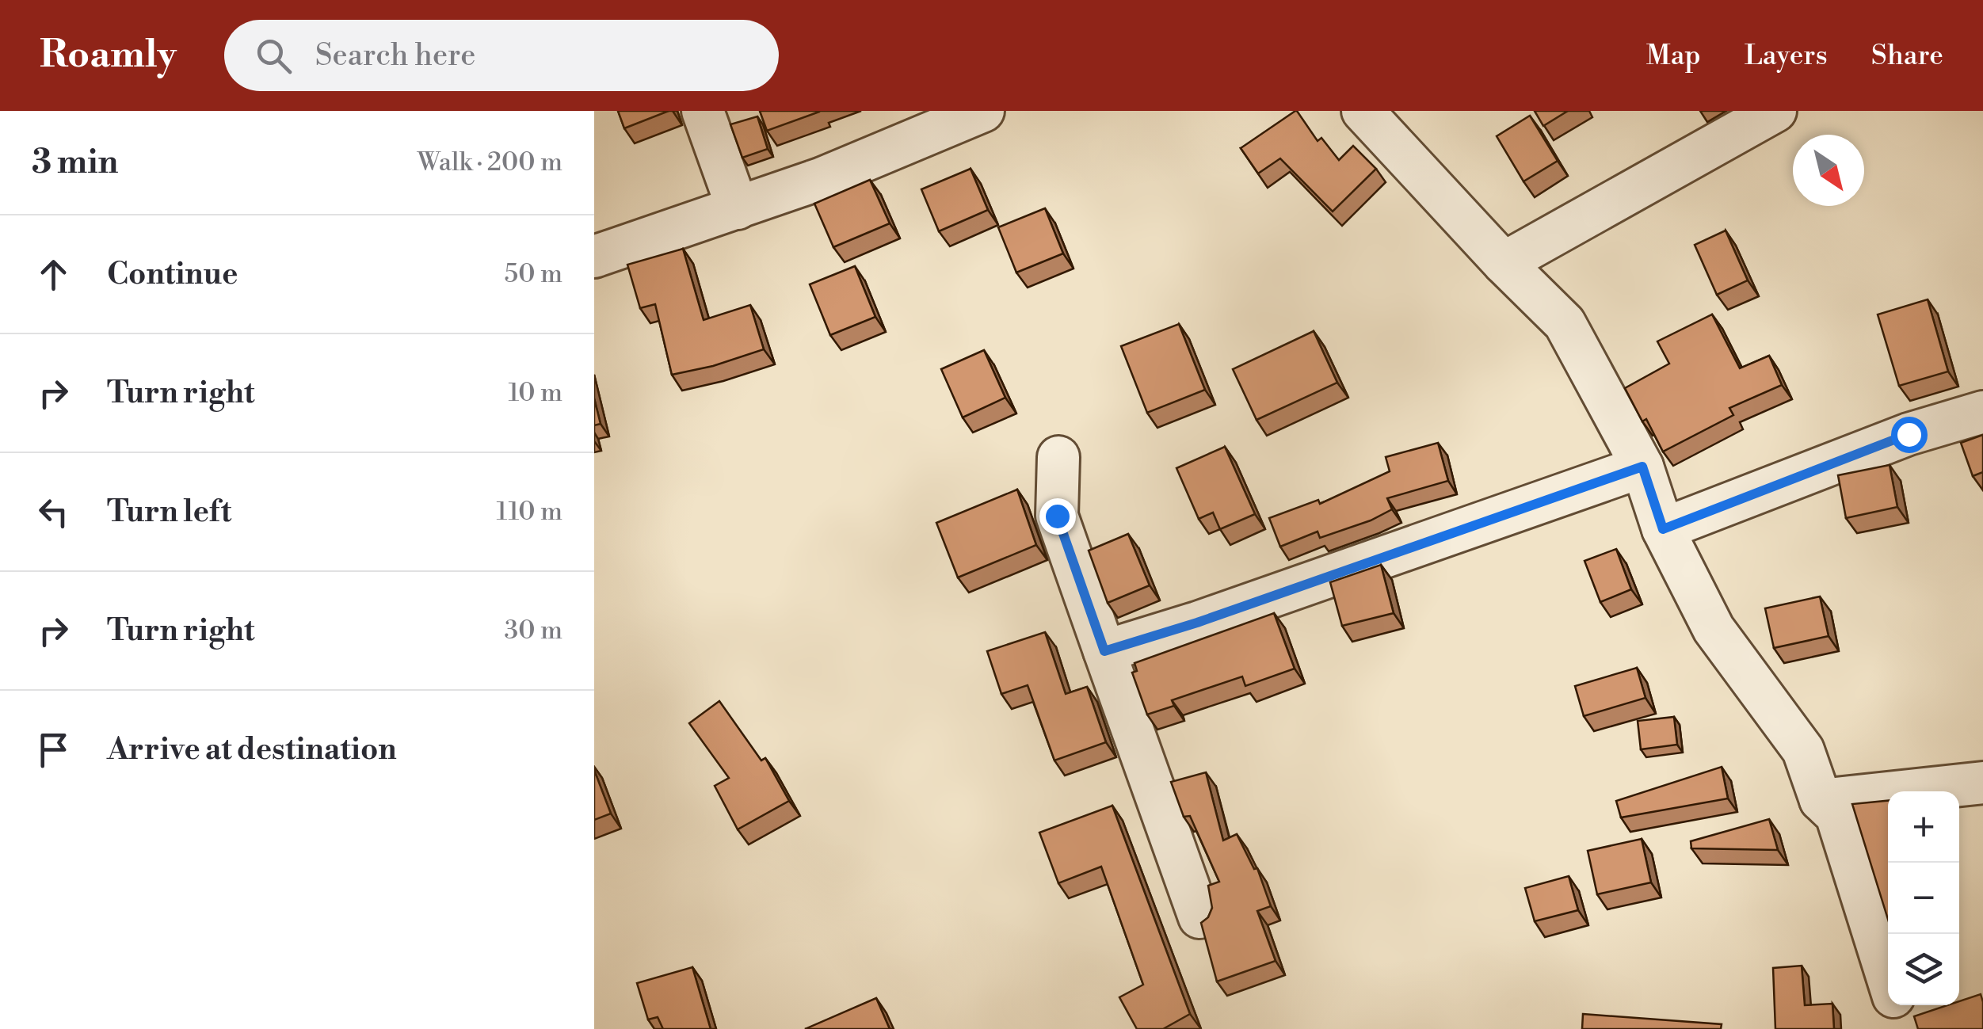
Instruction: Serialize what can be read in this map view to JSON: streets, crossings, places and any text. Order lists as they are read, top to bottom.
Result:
{
  "north": "bottom right",
  "page": {
    "header": "Roamly",
    "search": "Search here",
    "nav": ["Map", "Layers", "Share"],
    "heading": ["3 min", "Walk · 200 m"],
    "list": [
      ["Continue", "50 m"],
      ["Turn right", "10 m"],
      ["Turn left", "110 m"],
      ["Turn right", "30 m"],
      "Arrive at destination"
    ],
    "map_buttons": ["+", "−"]
  }
}
